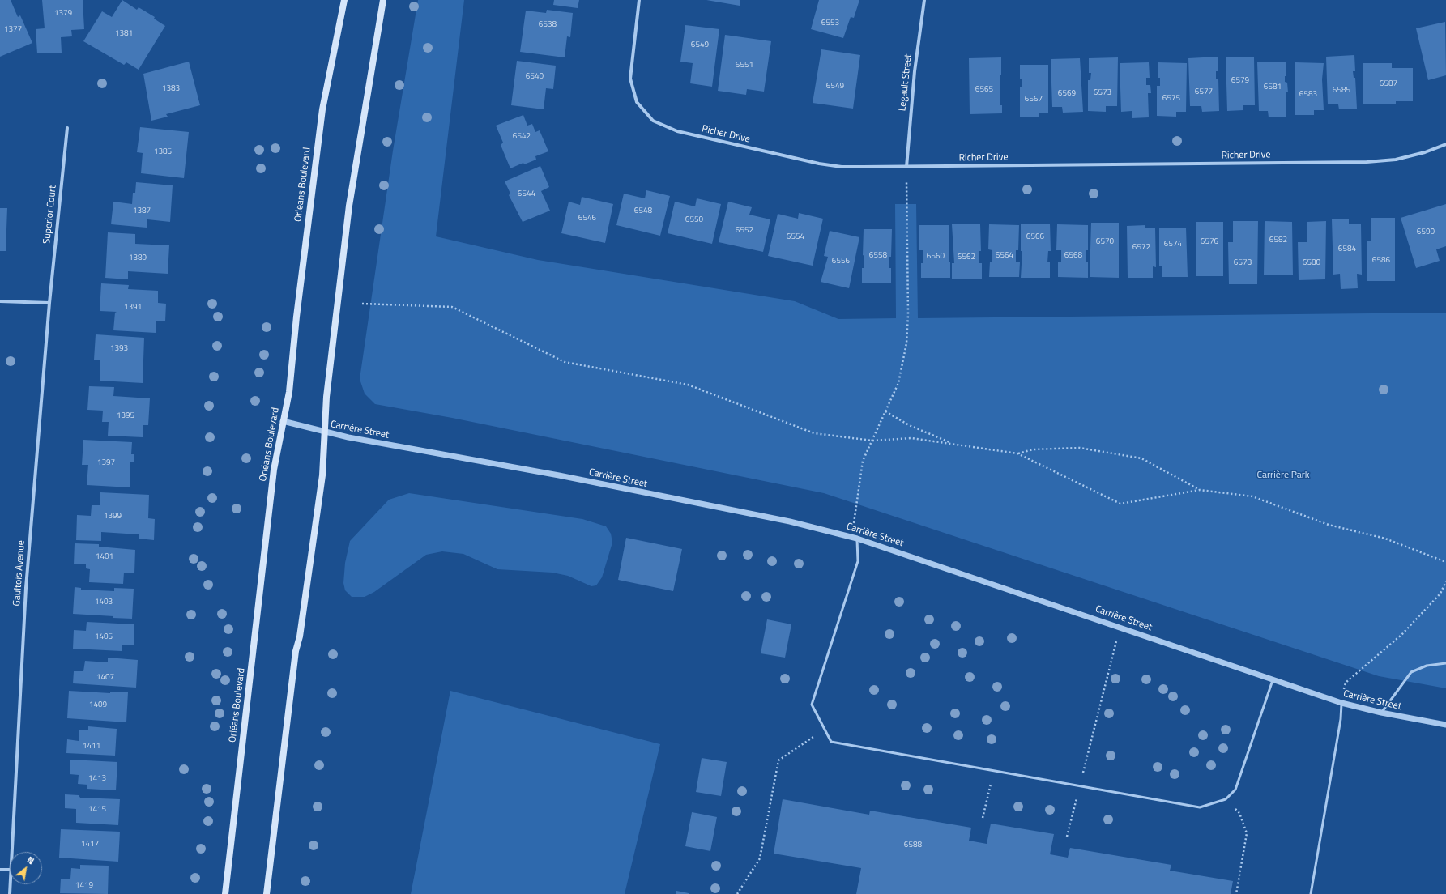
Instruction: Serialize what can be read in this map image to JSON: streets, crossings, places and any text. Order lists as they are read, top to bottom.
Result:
{
  "streets": {
    "main road": ["Orléans Boulevard"],
    "street": [
      "Legault Street",
      "Richer Drive",
      "Superior Court",
      "Carrière Street",
      "Gaultois Avenue"
    ]
  },
  "crossings": [
    ["Legault Street", "Richer Drive"],
    ["Orléans Boulevard", "Carrière Street"],
    ["Superior Court", "Gaultois Avenue"]
  ],
  "parks": ["Carrière Park"],
  "house_numbers": [
    "1379",
    "6553",
    "6538",
    "1377",
    "1381",
    "6549",
    "6551",
    "6540",
    "6579",
    "6587",
    "6549",
    "6581",
    "1383",
    "6565",
    "6585",
    "6577",
    "6573",
    "6569",
    "6583",
    "6575",
    "6567",
    "6542",
    "1385",
    "6544",
    "1387",
    "6548",
    "6546",
    "6550",
    "6552",
    "6590",
    "6554",
    "6566",
    "6582",
    "6570",
    "6576",
    "6574",
    "6572",
    "6584",
    "6558",
    "6564",
    "6568",
    "6560",
    "6562",
    "1389",
    "6586",
    "6556",
    "6578",
    "6580",
    "1391",
    "1393",
    "1395",
    "1397",
    "1399",
    "1401",
    "1403",
    "1405",
    "1407",
    "1409",
    "1411",
    "1413",
    "1415",
    "1417",
    "6588",
    "1419"
  ],
  "north": "top right"
}
